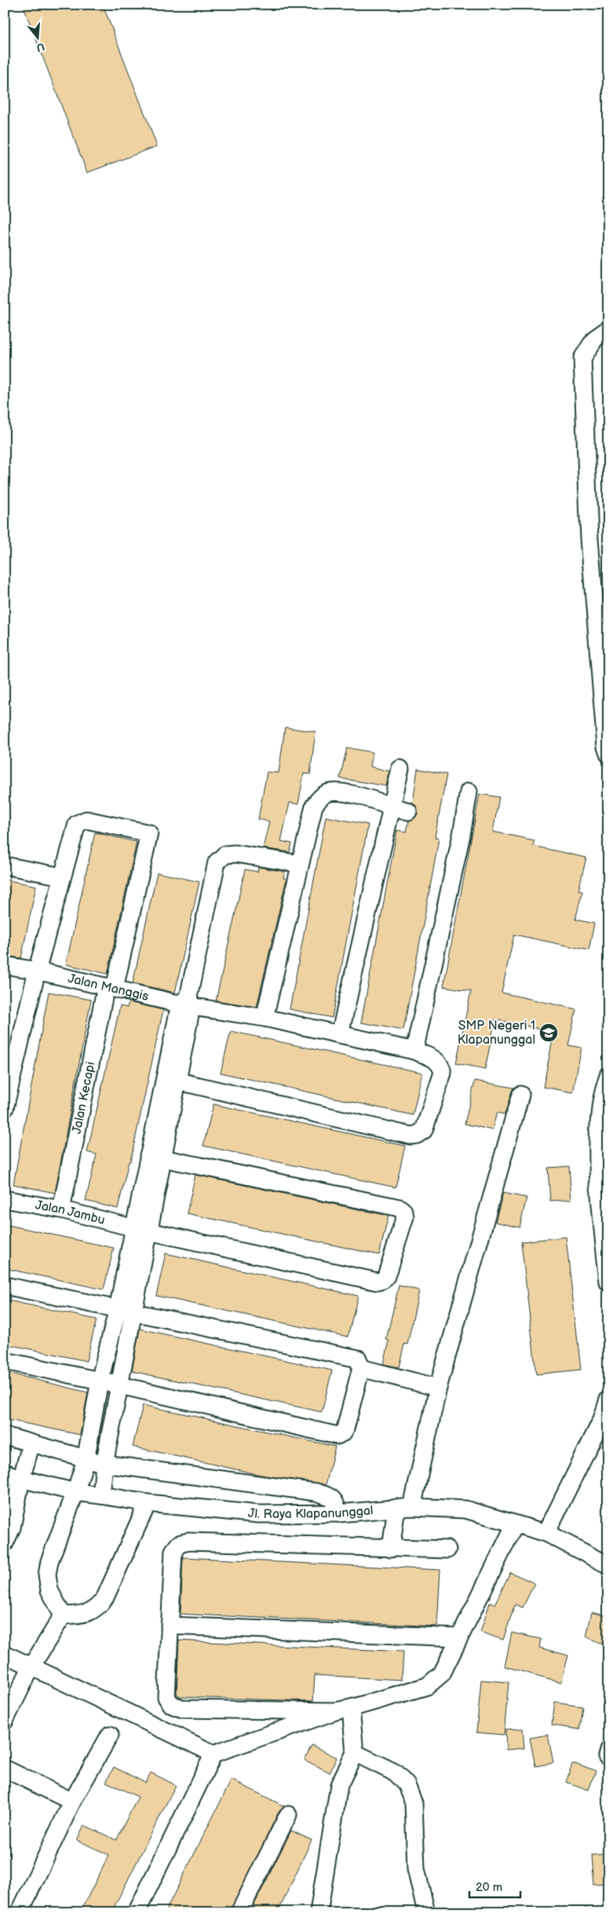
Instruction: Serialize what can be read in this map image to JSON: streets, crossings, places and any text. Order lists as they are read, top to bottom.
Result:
{
  "streets": {
    "street": [
      "Jalan Manggis",
      "Jalan Kecapi",
      "Jalan Jambu",
      "Jl. Raya Klapanunggal"
    ]
  },
  "crossings": [
    ["Jalan Manggis", "Jalan Kecapi"],
    ["Jalan Kecapi", "Jalan Jambu"]
  ],
  "places": {
    "school or university": ["SMP Negeri 1 Klapanunggal"]
  },
  "scale_bar": "20 m",
  "north": "bottom"
}
